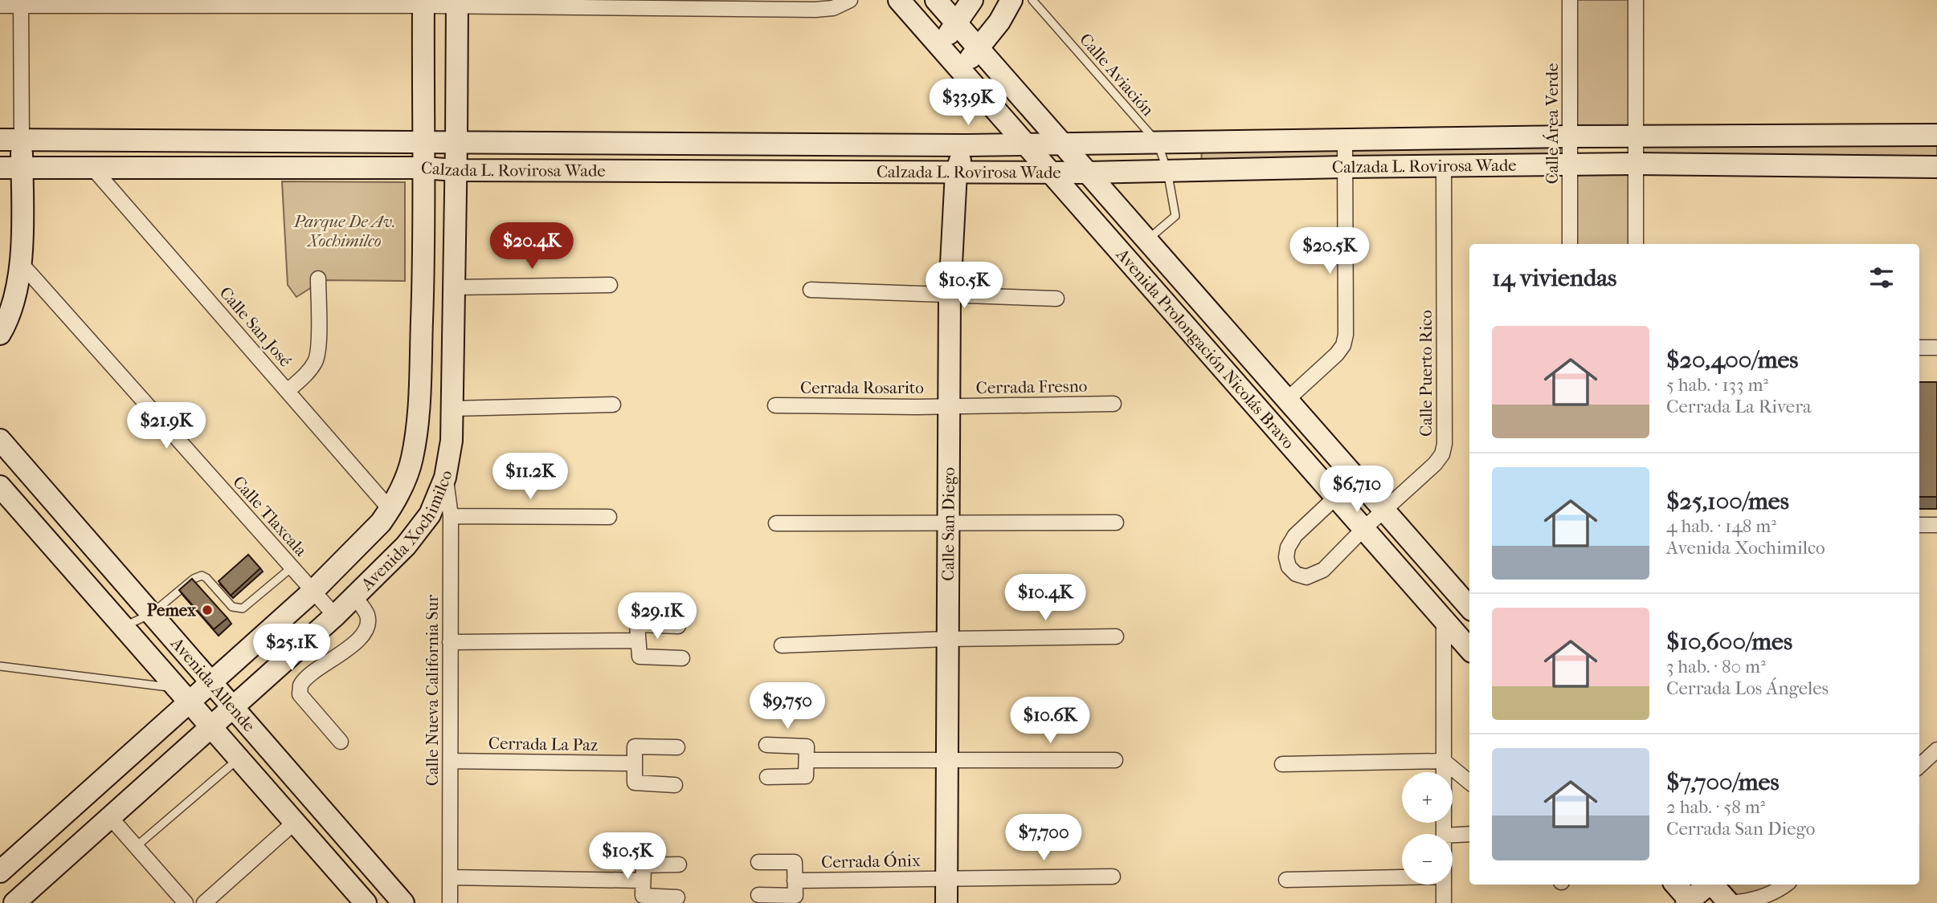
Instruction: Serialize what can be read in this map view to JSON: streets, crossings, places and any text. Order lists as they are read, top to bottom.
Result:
{
  "streets": {
    "street": [
      "Calle Área Verde",
      "Calzada L. Rovirosa Wade",
      "Calle San José",
      "Avenida Prolongación Nicolás Bravo",
      "Calle Puerto Rico",
      "Cerrada Fresno",
      "Cerrada Rosarito",
      "Calle Tlaxcala",
      "Calle San Diego",
      "Avenida Xochimilco",
      "Avenida Allende",
      "Calle Nueva California Sur",
      "Cerrada La Paz",
      "Cerrada Ónix"
    ],
    "lane": ["Calle Aviación"]
  },
  "crossings": [
    ["Calle Aviación", "Calzada L. Rovirosa Wade"],
    ["Calle Área Verde", "Calzada L. Rovirosa Wade"],
    ["Calzada L. Rovirosa Wade", "Calle San José"],
    ["Calzada L. Rovirosa Wade", "Avenida Prolongación Nicolás Bravo"],
    ["Calzada L. Rovirosa Wade", "Calle Puerto Rico"],
    ["Calzada L. Rovirosa Wade", "Calle San Diego"],
    ["Calzada L. Rovirosa Wade", "Avenida Xochimilco"],
    ["Calle San José", "Avenida Xochimilco"],
    ["Avenida Prolongación Nicolás Bravo", "Calle Puerto Rico"],
    ["Cerrada Fresno", "Cerrada Rosarito"],
    ["Cerrada Fresno", "Calle San Diego"],
    ["Cerrada Rosarito", "Calle San Diego"],
    ["Calle Tlaxcala", "Avenida Xochimilco"],
    ["Calle San Diego", "Cerrada Ónix"],
    ["Avenida Xochimilco", "Avenida Allende"],
    ["Avenida Xochimilco", "Calle Nueva California Sur"],
    ["Calle Nueva California Sur", "Cerrada La Paz"]
  ],
  "parks": ["Parque De Av. Xochimilco"],
  "places": ["Pemex"],
  "page": {
    "price": [
      "$33.9K",
      "$20.4K",
      "$20.5K",
      "$10.5K",
      "$21.9K",
      "$11.2K",
      "$6,710",
      "$10.4K",
      "$29.1K",
      "$25.1K",
      "$9,750",
      "$10.6K",
      "$7,700",
      "$10.5K"
    ],
    "heading": "14 viviendas",
    "list": [
      {
        "name": "$20,400/mes",
        "note": "5 hab. · 133 m² · Cerrada La Rivera"
      },
      {
        "name": "$25,100/mes",
        "note": "4 hab. · 148 m² · Avenida Xochimilco"
      },
      {
        "name": "$10,600/mes",
        "note": "3 hab. · 80 m² · Cerrada Los Ángeles"
      },
      {
        "name": "$7,700/mes",
        "note": "2 hab. · 58 m² · Cerrada San Diego"
      }
    ],
    "map_buttons": ["+", "−"]
  }
}
